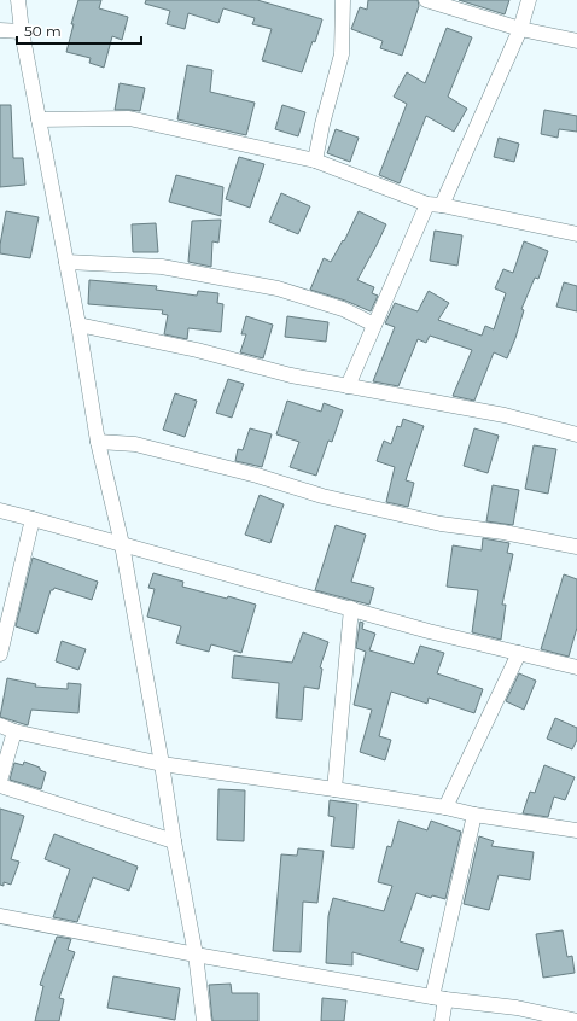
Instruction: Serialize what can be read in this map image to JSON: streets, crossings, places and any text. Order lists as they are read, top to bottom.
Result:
{
  "scale_bar": "50 m"
}
